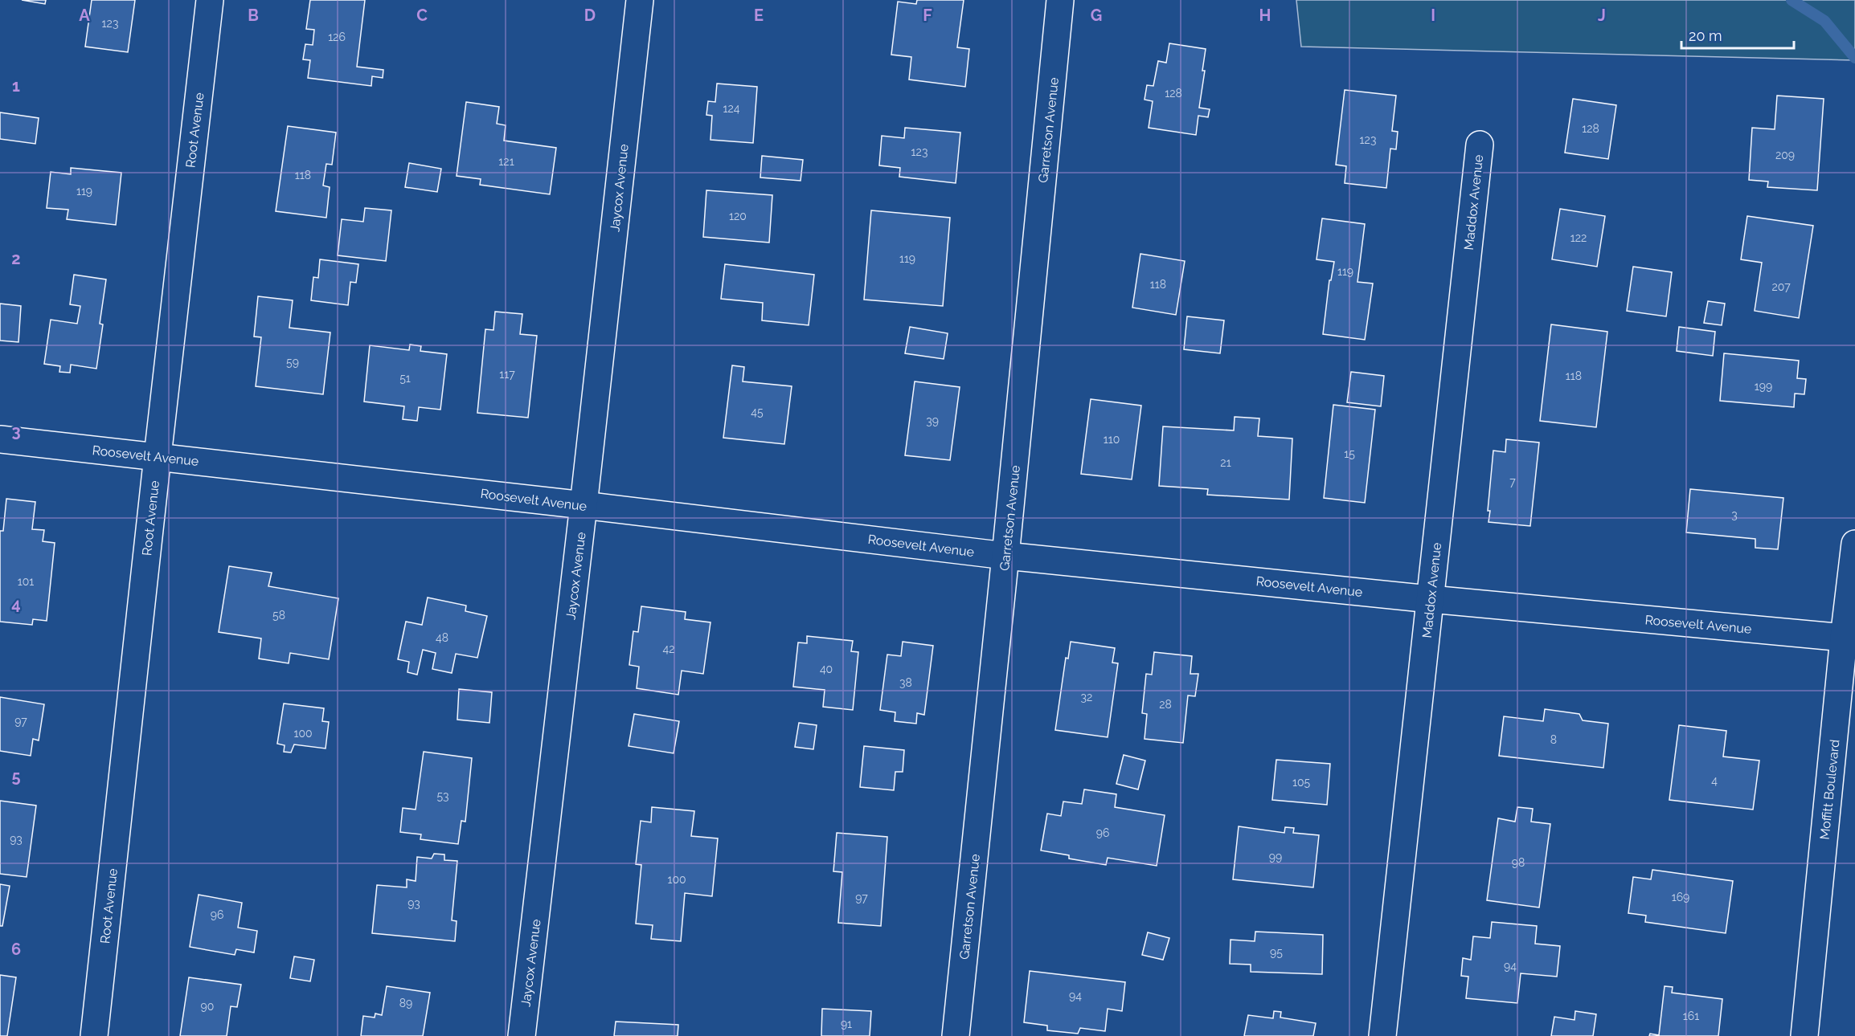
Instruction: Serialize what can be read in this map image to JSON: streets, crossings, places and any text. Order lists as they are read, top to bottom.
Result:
{
  "streets": {
    "street": [
      "Root Avenue",
      "Garretson Avenue",
      "Jaycox Avenue",
      "Maddox Avenue",
      "Roosevelt Avenue",
      "Moffitt Boulevard"
    ]
  },
  "crossings": [
    ["Root Avenue", "Roosevelt Avenue"],
    ["Garretson Avenue", "Roosevelt Avenue"],
    ["Jaycox Avenue", "Roosevelt Avenue"],
    ["Maddox Avenue", "Roosevelt Avenue"],
    ["Roosevelt Avenue", "Moffitt Boulevard"]
  ],
  "house_numbers": [
    "123",
    "126",
    "128",
    "124",
    "128",
    "123",
    "123",
    "209",
    "121",
    "118",
    "119",
    "120",
    "122",
    "119",
    "119",
    "118",
    "207",
    "59",
    "117",
    "118",
    "51",
    "199",
    "45",
    "39",
    "110",
    "15",
    "21",
    "7",
    "3",
    "101",
    "58",
    "48",
    "42",
    "40",
    "38",
    "32",
    "28",
    "97",
    "100",
    "8",
    "4",
    "105",
    "53",
    "96",
    "93",
    "99",
    "98",
    "100",
    "169",
    "97",
    "93",
    "96",
    "95",
    "94",
    "94",
    "89",
    "90",
    "161",
    "91"
  ],
  "scale_bar": "20 m",
  "grid": {
    "columns": [
      "A",
      "B",
      "C",
      "D",
      "E",
      "F",
      "G",
      "H",
      "I",
      "J"
    ],
    "rows": [
      "1",
      "2",
      "3",
      "4",
      "5",
      "6"
    ]
  }
}
